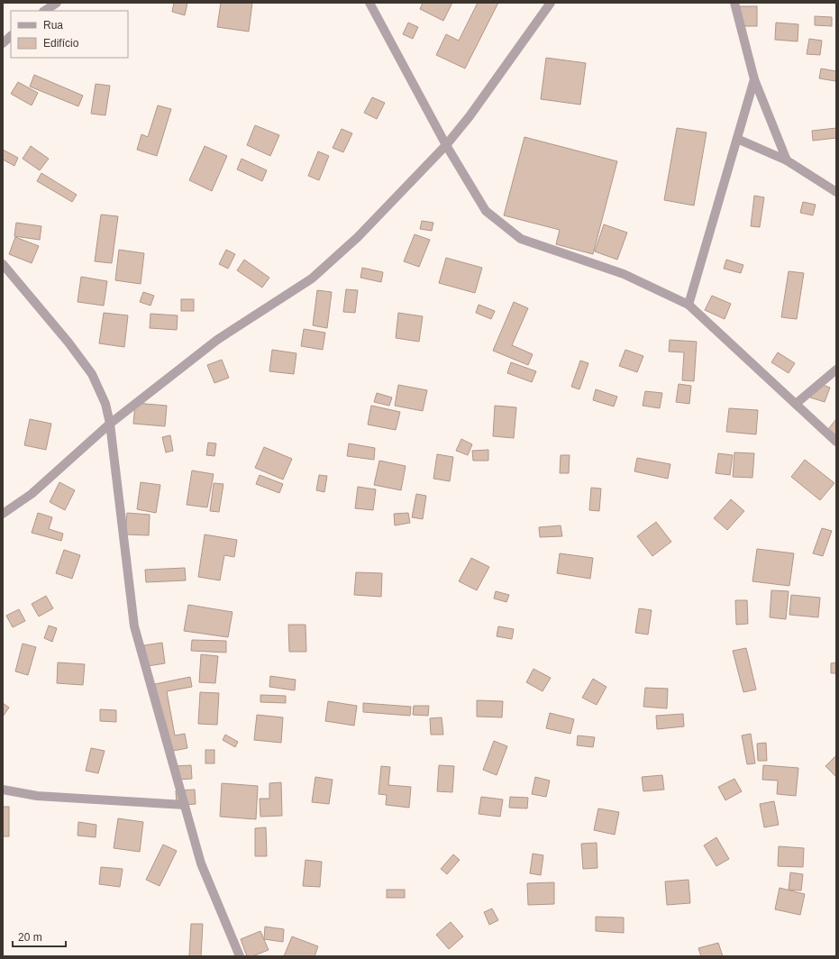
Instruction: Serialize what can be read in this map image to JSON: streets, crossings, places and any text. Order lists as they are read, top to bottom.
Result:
{
  "legend": ["Rua", "Edifício"],
  "scale_bar": "20 m"
}
